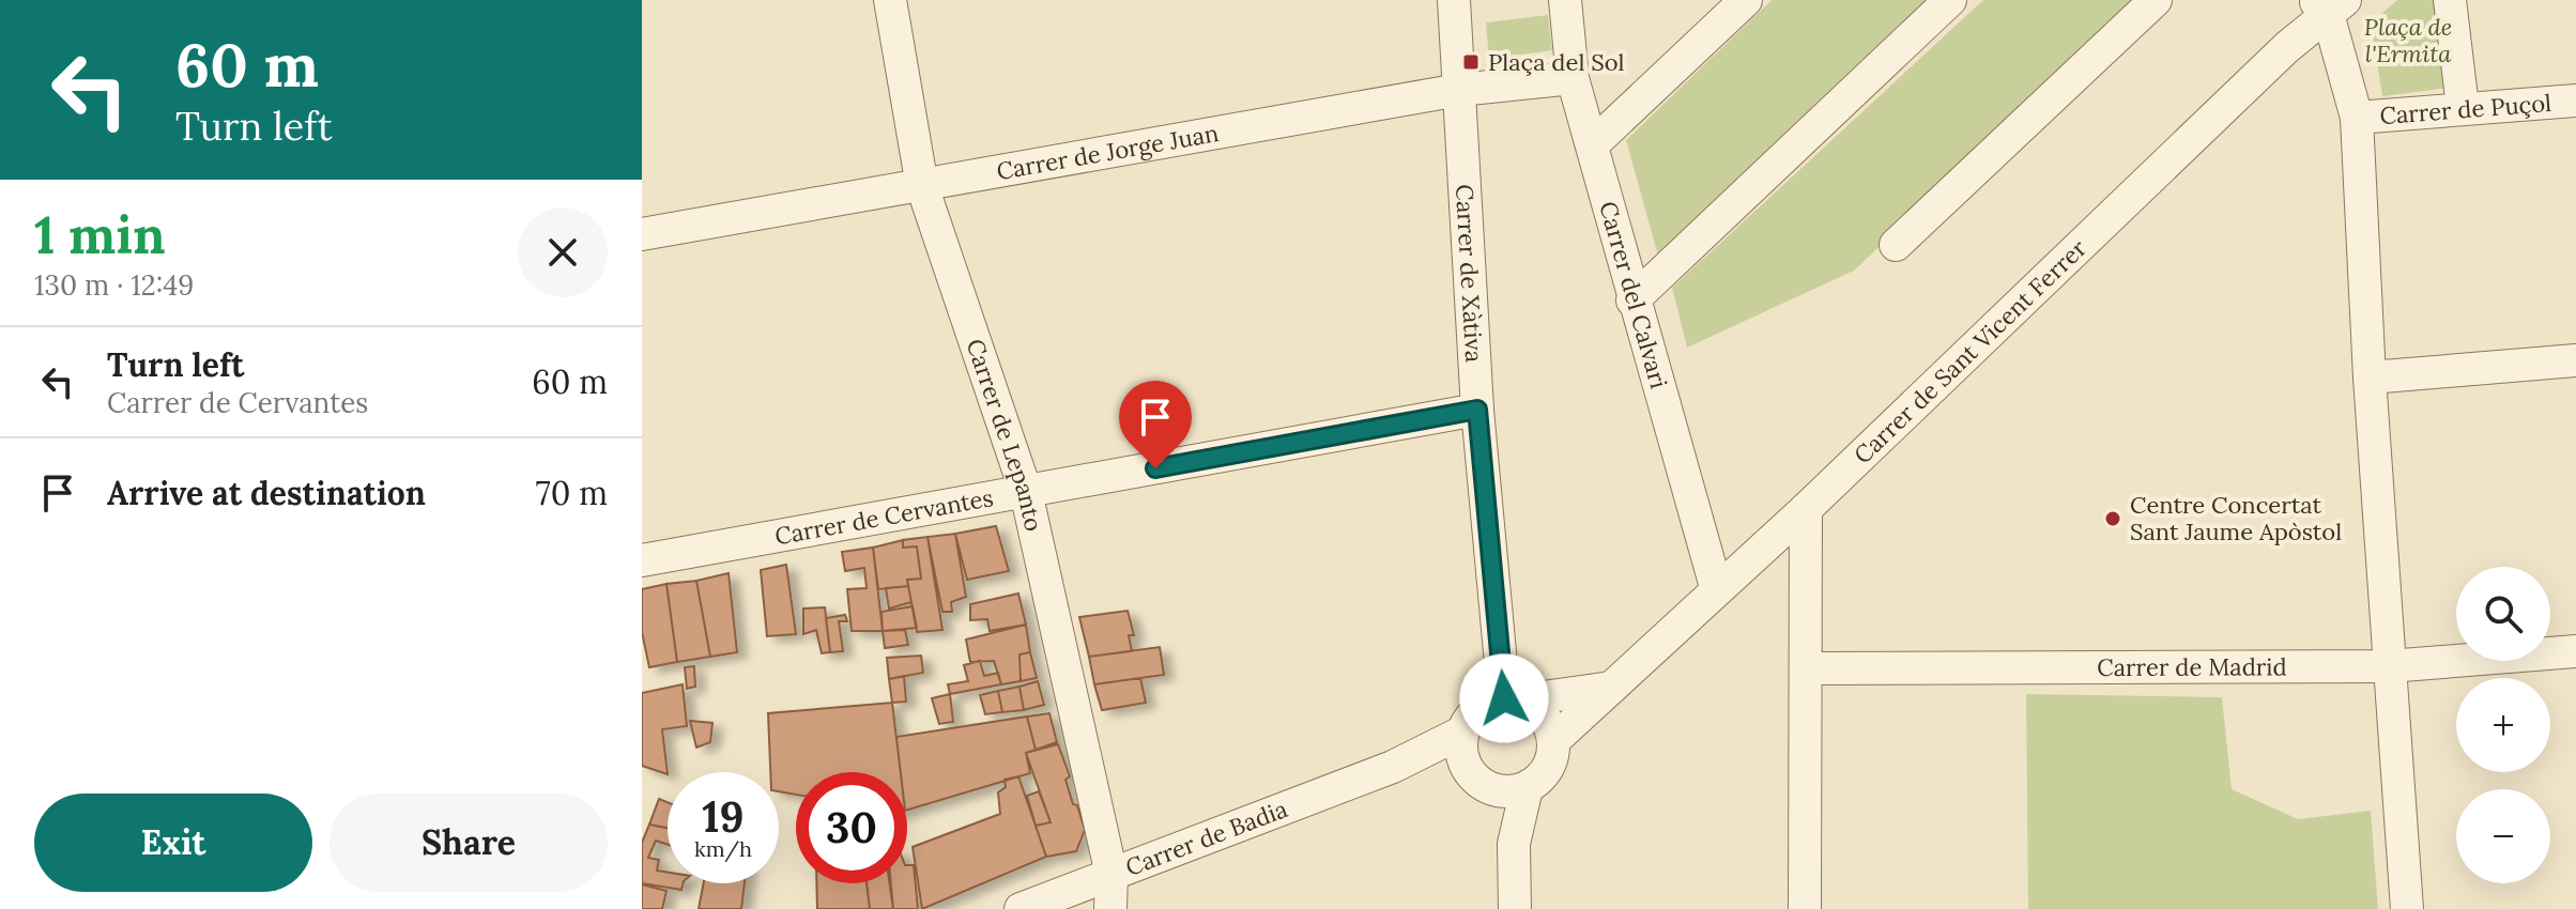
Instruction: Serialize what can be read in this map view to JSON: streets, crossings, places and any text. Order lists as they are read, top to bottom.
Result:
{
  "streets": {
    "street": [
      "Carrer de Puçol",
      "Carrer de Jorge Juan",
      "Carrer de Xàtiva",
      "Carrer del Calvari",
      "Carrer de Sant Vicent Ferrer",
      "Carrer de Lepanto",
      "Carrer de Cervantes",
      "Carrer de Madrid",
      "Carrer de Badia"
    ]
  },
  "crossings": [
    ["Carrer de Jorge Juan", "Carrer de Xàtiva"],
    ["Carrer de Jorge Juan", "Carrer del Calvari"],
    ["Carrer de Jorge Juan", "Carrer de Lepanto"],
    ["Carrer de Xàtiva", "Carrer de Sant Vicent Ferrer"],
    ["Carrer de Xàtiva", "Carrer de Cervantes"],
    ["Carrer de Xàtiva", "Carrer de Badia"],
    ["Carrer del Calvari", "Carrer de Sant Vicent Ferrer"],
    ["Carrer de Sant Vicent Ferrer", "Carrer de Badia"],
    ["Carrer de Lepanto", "Carrer de Cervantes"],
    ["Carrer de Lepanto", "Carrer de Badia"]
  ],
  "parks": ["Plaça de l'Ermita"],
  "places": {
    "transit": ["Plaça del Sol"],
    "other": ["Centre Concertat Sant Jaume Apòstol"]
  },
  "page": {
    "turn": ["60 m", "Turn left"],
    "heading": ["1 min", "130 m · 12:49"],
    "list": [
      {
        "name": "Turn left",
        "note": "Carrer de Cervantes",
        "value": "60 m"
      },
      {
        "name": "Arrive at destination",
        "value": "70 m"
      }
    ],
    "map_buttons": ["+", "−"],
    "speed": "19 km/h",
    "limit": "30",
    "buttons": ["Exit", "Share"]
  }
}
